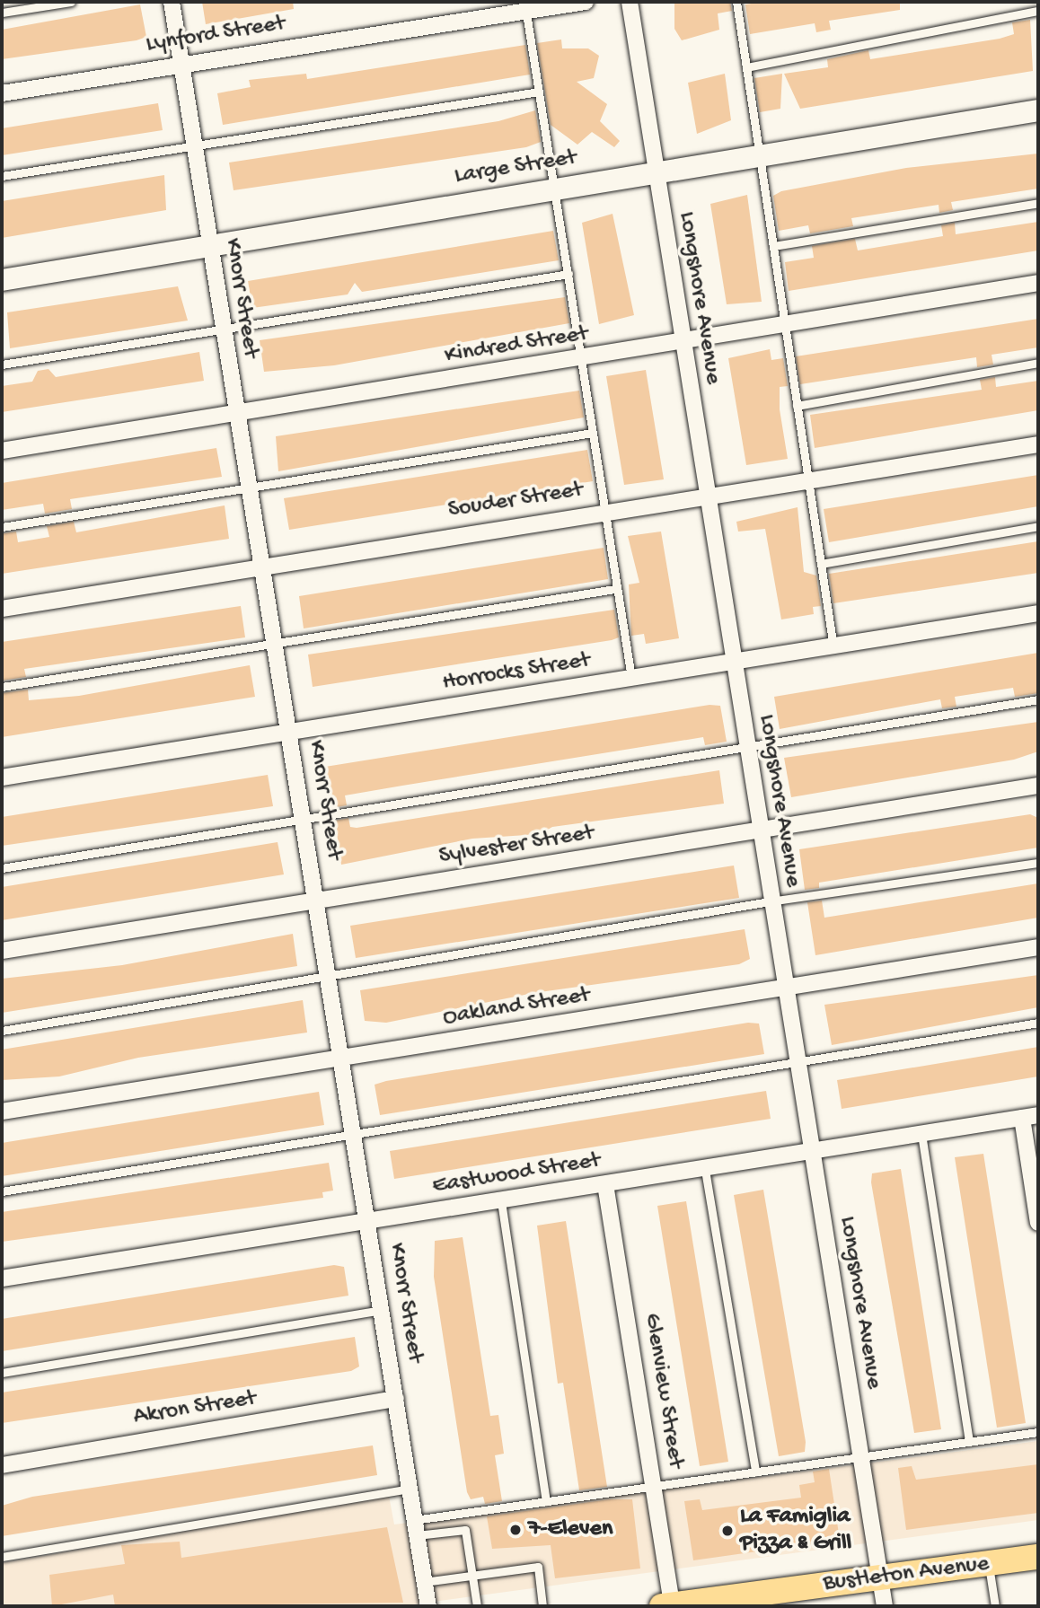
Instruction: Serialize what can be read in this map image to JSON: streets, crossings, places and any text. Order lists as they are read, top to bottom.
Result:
{
  "streets": {
    "main road": ["Bustleton Avenue"],
    "street": [
      "Lynford Street",
      "Large Street",
      "Knorr Street",
      "Longshore Avenue",
      "Kindred Street",
      "Souder Street",
      "Horrocks Street",
      "Sylvester Street",
      "Oakland Street",
      "Eastwood Street",
      "Glenview Street",
      "Akron Street"
    ]
  },
  "crossings": [
    ["Lynford Street", "Knorr Street"],
    ["Large Street", "Knorr Street"],
    ["Large Street", "Longshore Avenue"],
    ["Knorr Street", "Kindred Street"],
    ["Knorr Street", "Souder Street"],
    ["Knorr Street", "Horrocks Street"],
    ["Knorr Street", "Sylvester Street"],
    ["Knorr Street", "Oakland Street"],
    ["Knorr Street", "Eastwood Street"],
    ["Knorr Street", "Akron Street"],
    ["Longshore Avenue", "Kindred Street"],
    ["Longshore Avenue", "Souder Street"],
    ["Longshore Avenue", "Horrocks Street"],
    ["Longshore Avenue", "Sylvester Street"],
    ["Longshore Avenue", "Oakland Street"],
    ["Longshore Avenue", "Eastwood Street"],
    ["Longshore Avenue", "Bustleton Avenue"],
    ["Eastwood Street", "Glenview Street"],
    ["Glenview Street", "Bustleton Avenue"]
  ],
  "places": ["7-Eleven", "La Famiglia Pizza & Grill"]
}
